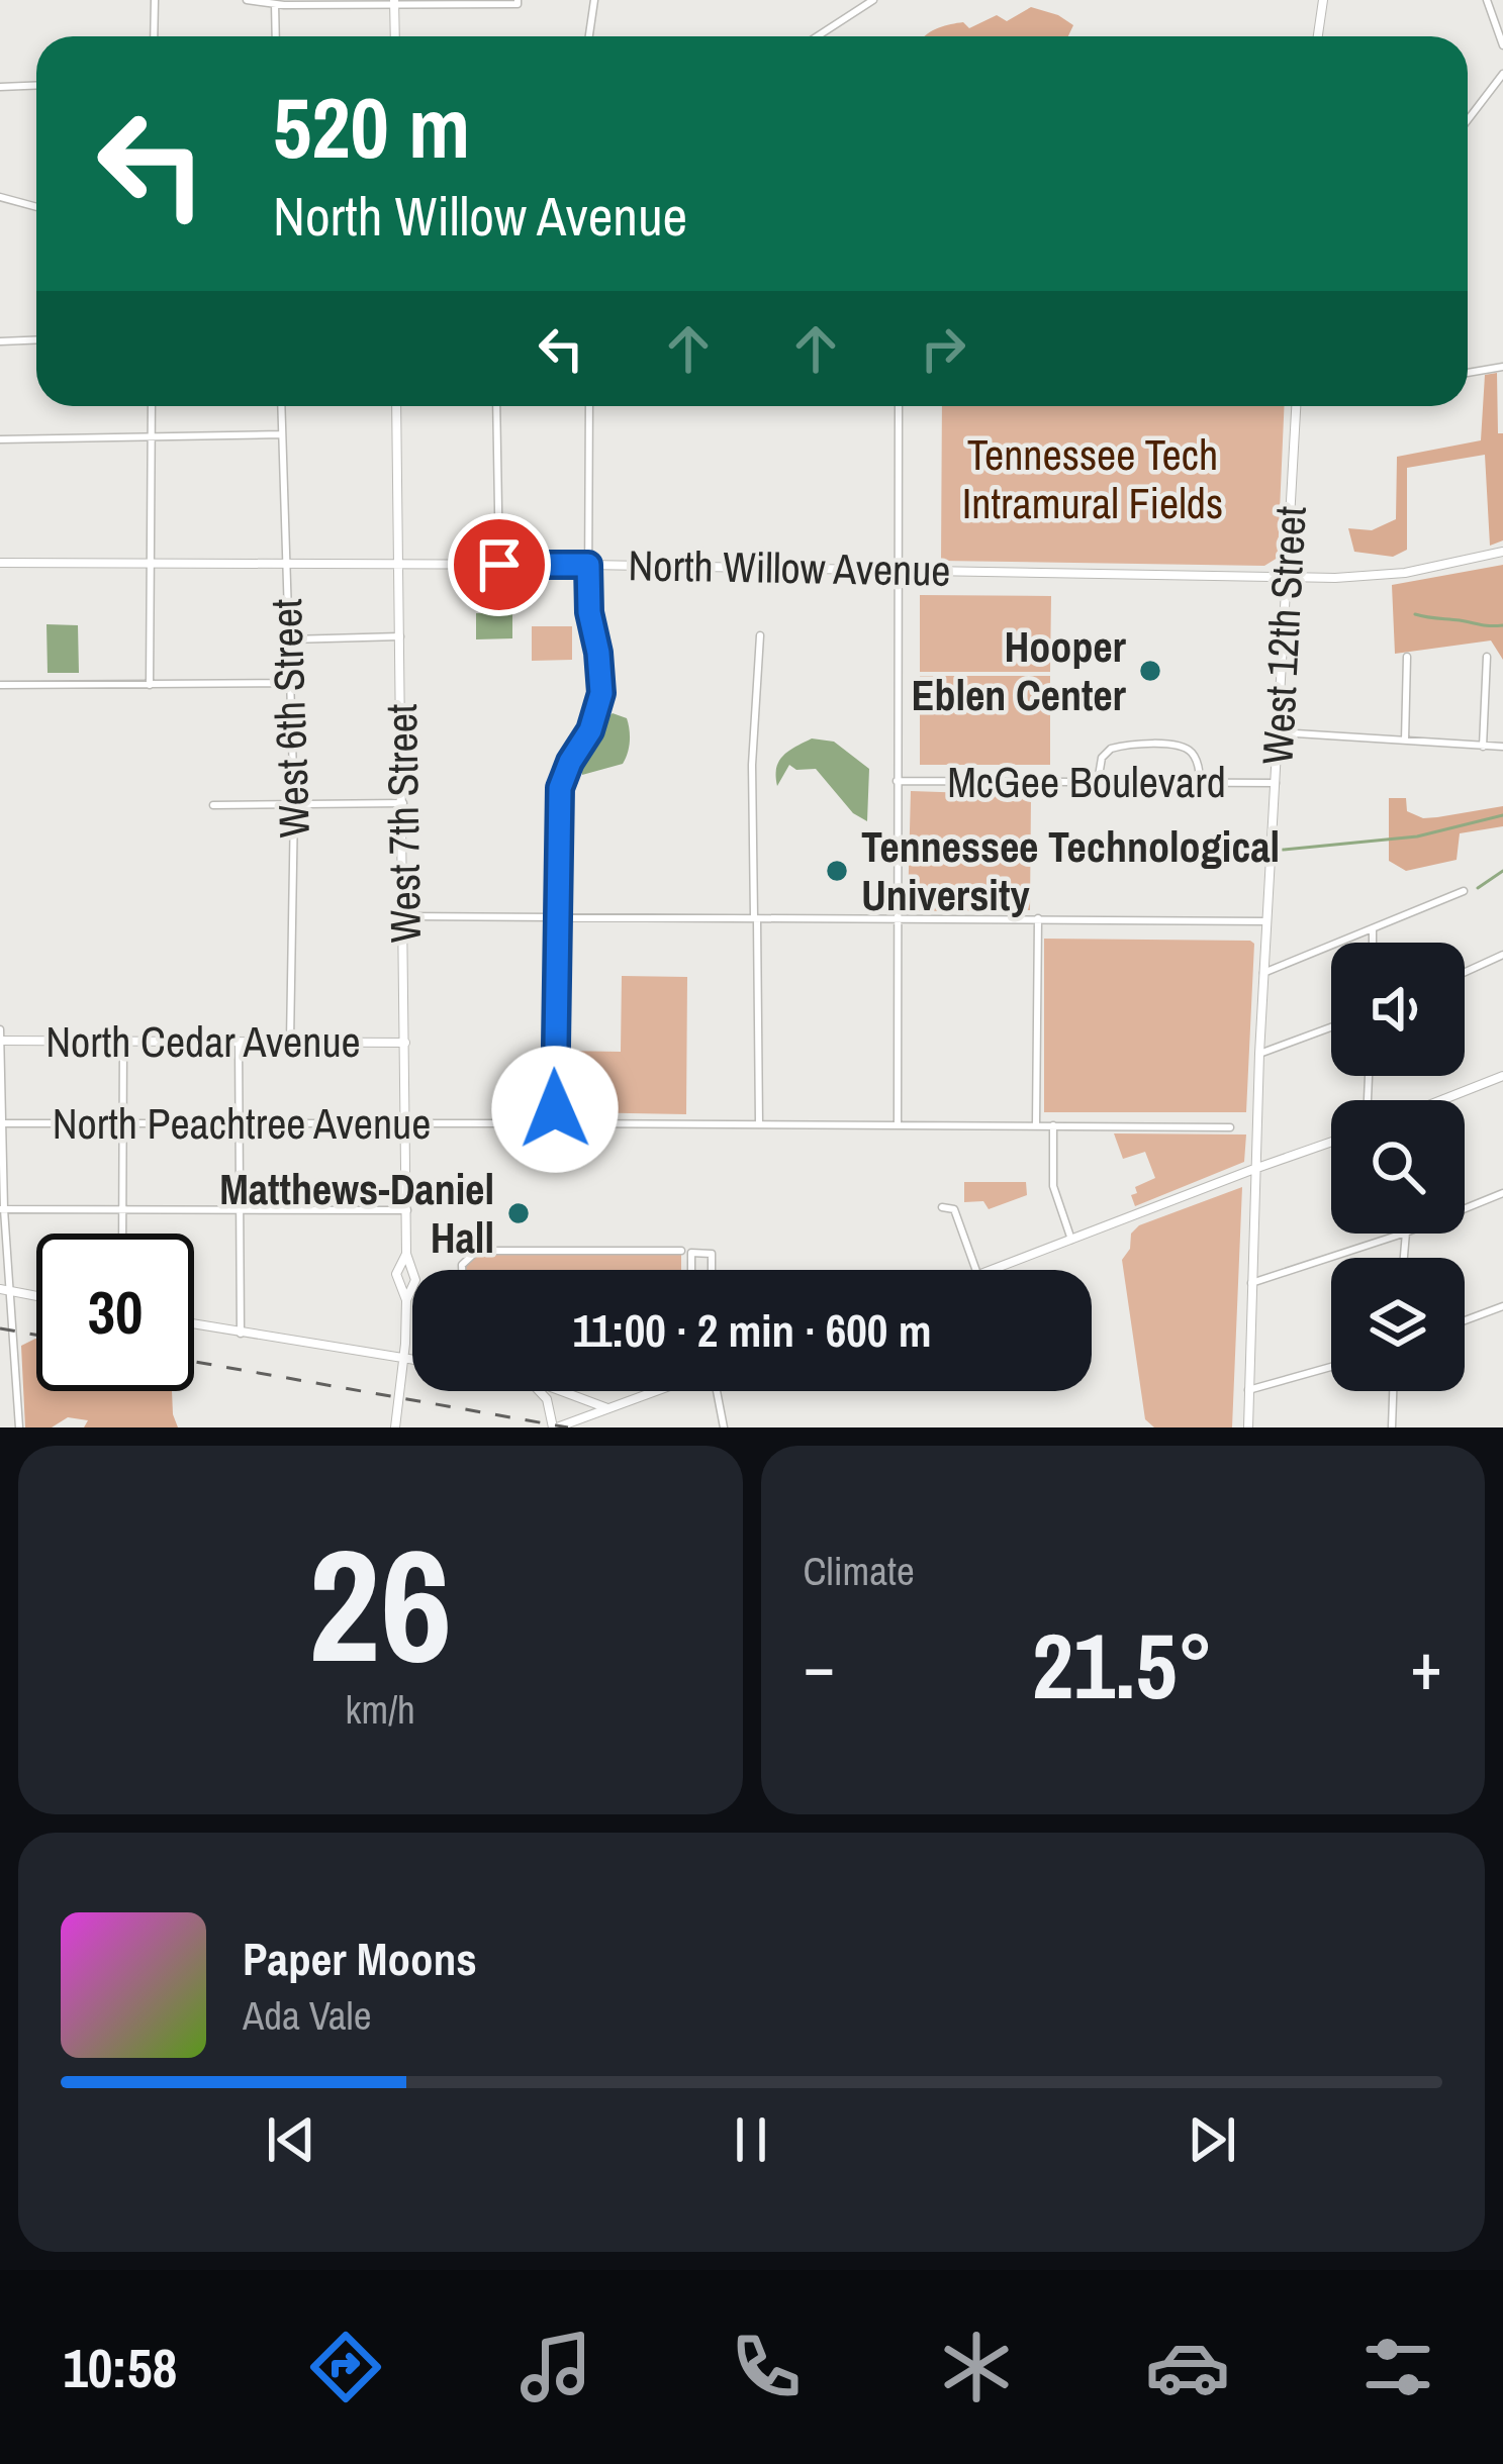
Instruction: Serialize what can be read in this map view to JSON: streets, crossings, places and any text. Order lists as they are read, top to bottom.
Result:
{
  "streets": {
    "street": [
      "North Willow Avenue",
      "West 12th Street",
      "West 6th Street",
      "McGee Boulevard",
      "West 7th Street",
      "North Cedar Avenue",
      "North Peachtree Avenue"
    ]
  },
  "crossings": [
    ["North Willow Avenue", "West 12th Street"],
    ["North Willow Avenue", "West 6th Street"],
    ["North Willow Avenue", "West 7th Street"],
    ["West 12th Street", "McGee Boulevard"],
    ["West 6th Street", "North Cedar Avenue"],
    ["West 7th Street", "North Cedar Avenue"],
    ["West 7th Street", "North Peachtree Avenue"]
  ],
  "parks": ["Tennessee Tech Intramural Fields"],
  "places": ["Hooper Eblen Center", "Tennessee Technological University", "Matthews-Daniel Hall"],
  "page": {
    "turn": ["520 m", "North Willow Avenue"],
    "limit": "30",
    "trip": "11:00 · 2 min · 600 m",
    "tile": [
      ["26", "km/h"],
      "Climate"
    ],
    "heat": ["−", "21.5°", "+"],
    "song": ["Paper Moons", "Ada Vale"],
    "tabs": "10:58"
  }
}
